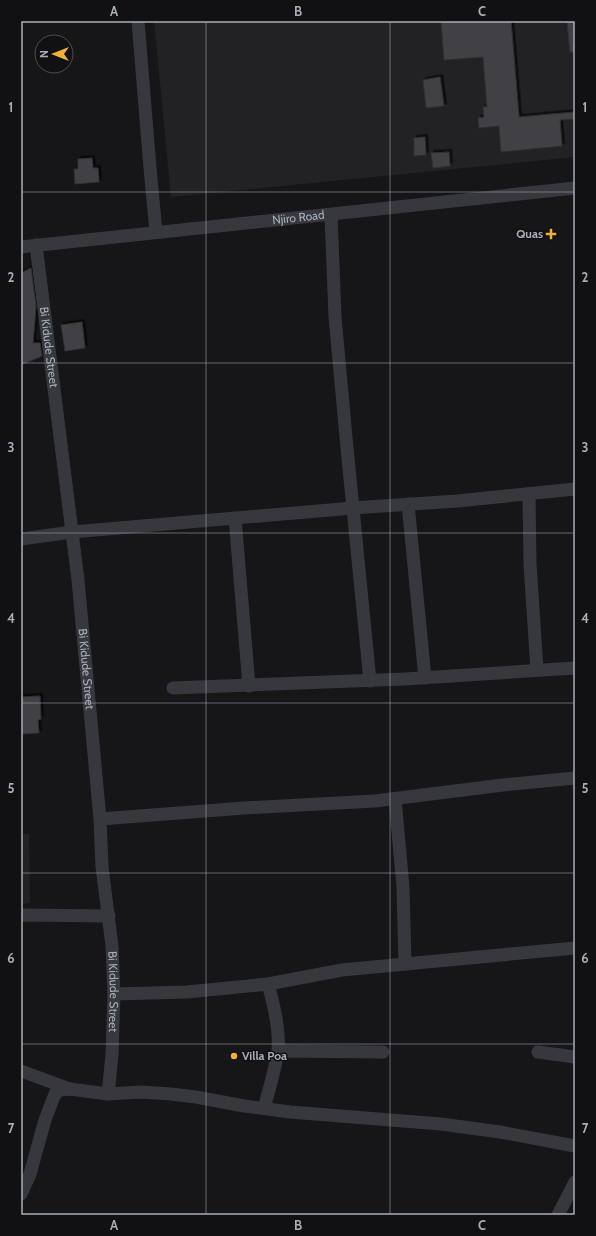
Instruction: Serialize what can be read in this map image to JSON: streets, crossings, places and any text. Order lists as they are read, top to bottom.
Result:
{
  "streets": {
    "street": ["Njiro Road", "Bi Kidude Street"]
  },
  "crossings": [
    ["Njiro Road", "Bi Kidude Street"]
  ],
  "places": {
    "health": ["Quas"],
    "other": ["Villa Poa"]
  },
  "north": "left",
  "grid": {
    "columns": ["A", "B", "C"],
    "rows": [
      "1",
      "2",
      "3",
      "4",
      "5",
      "6",
      "7"
    ]
  }
}
